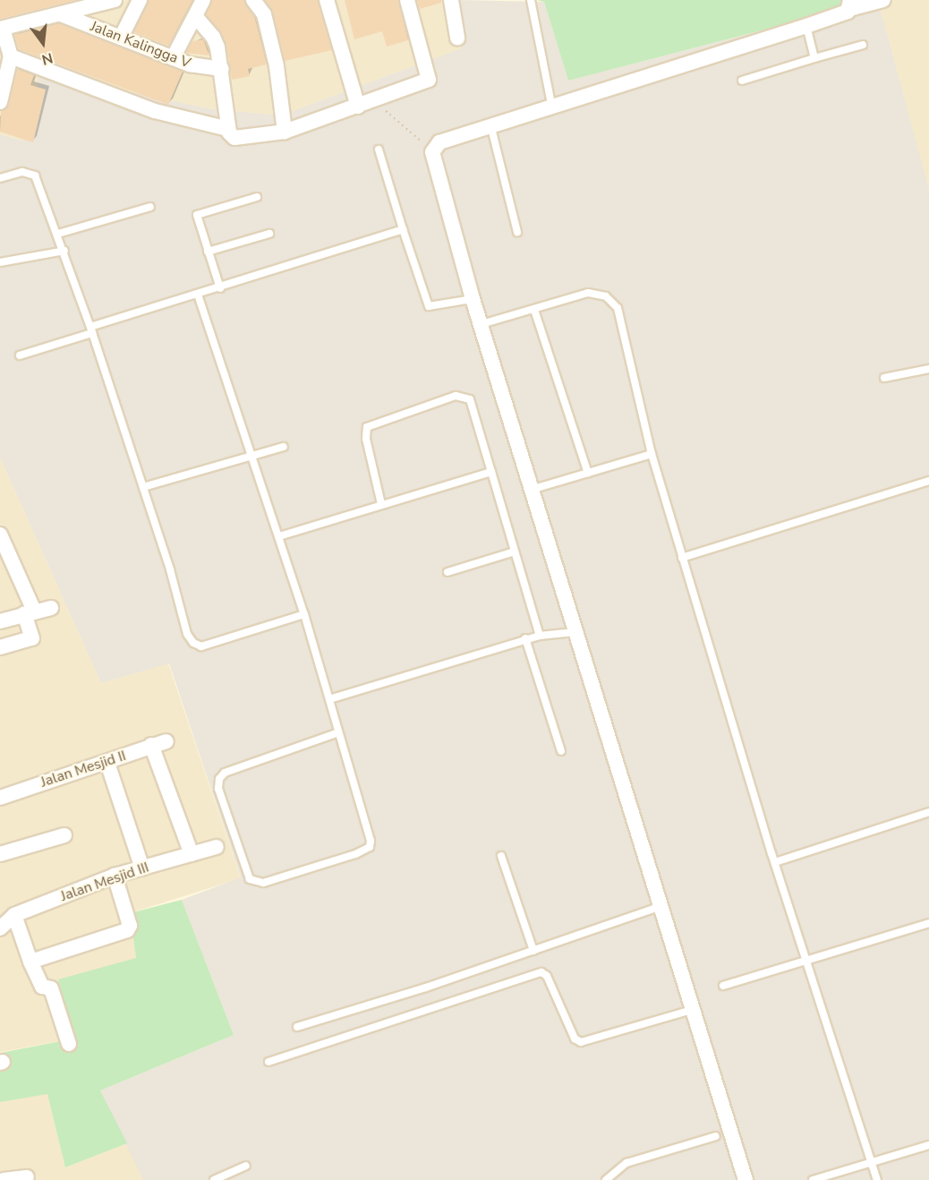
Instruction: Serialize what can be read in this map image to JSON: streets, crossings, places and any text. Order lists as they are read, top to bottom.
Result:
{
  "streets": {
    "street": ["Jalan Kalingga V", "Jalan Mesjid II", "Jalan Mesjid III"]
  },
  "north": "bottom"
}
